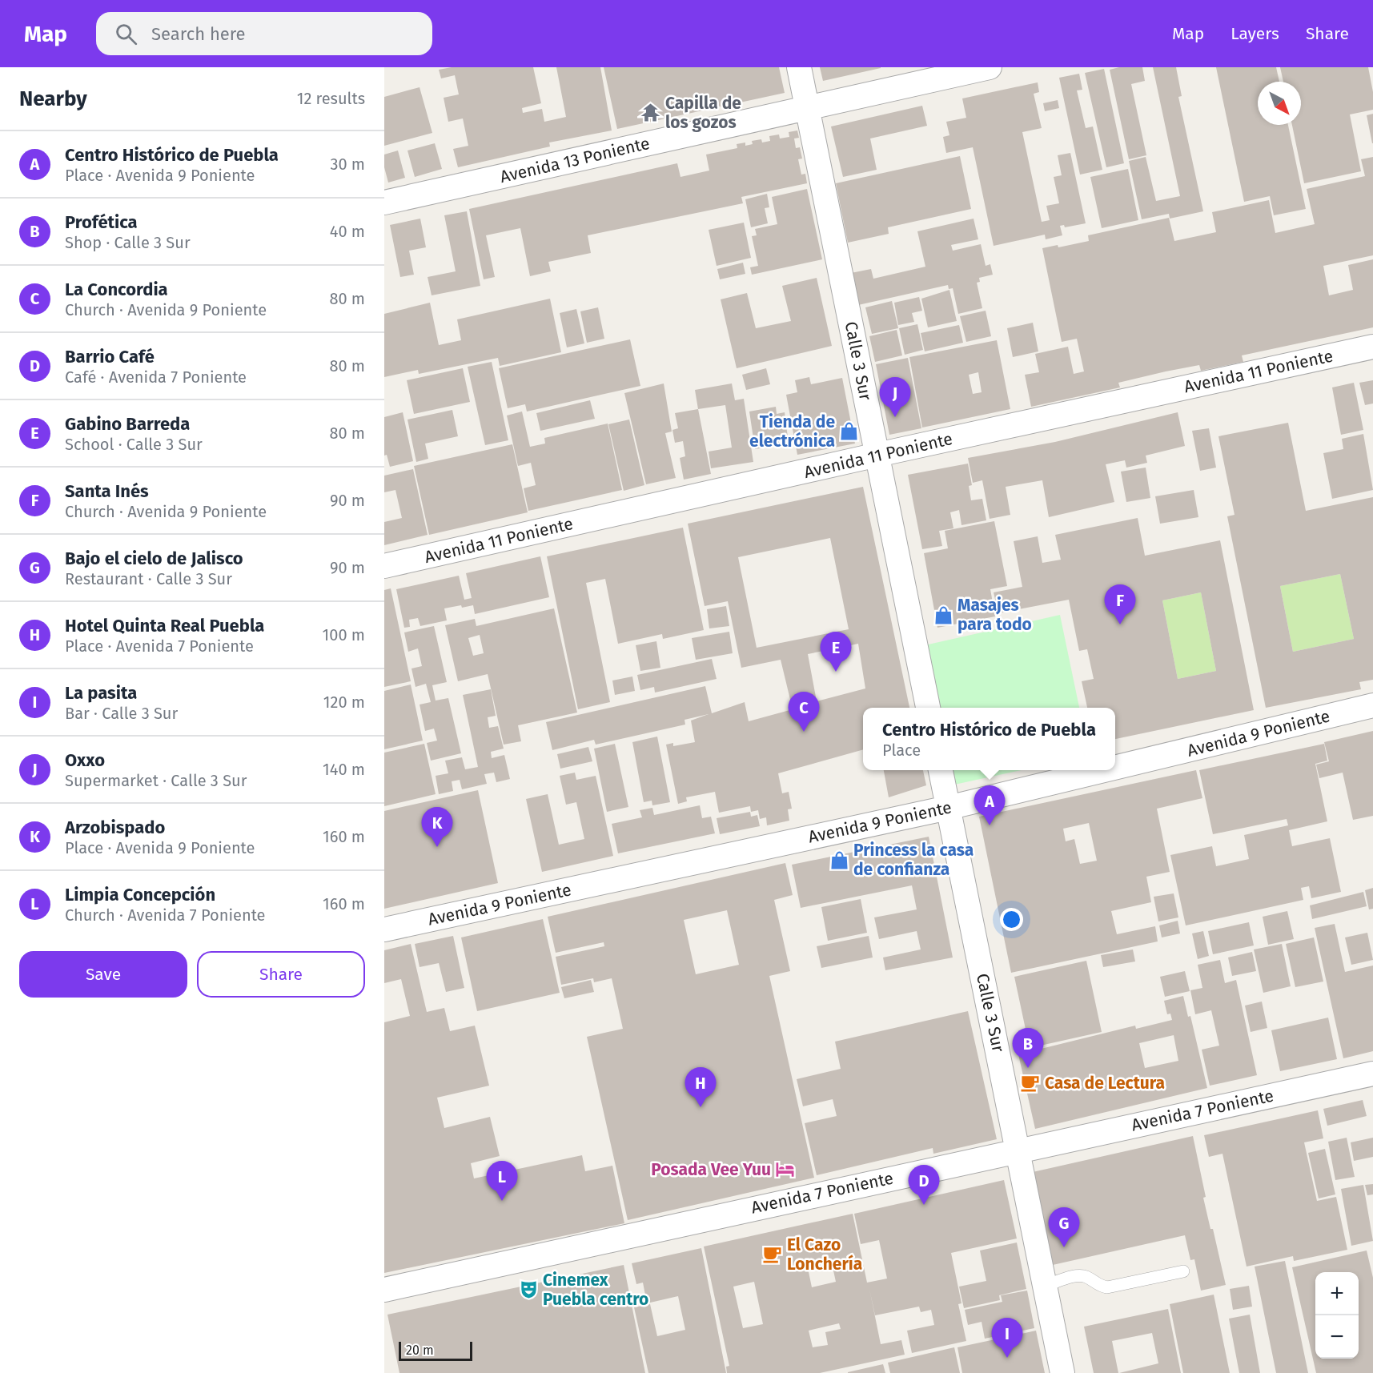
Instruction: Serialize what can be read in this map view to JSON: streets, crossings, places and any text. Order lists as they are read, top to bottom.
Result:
{
  "streets": {
    "street": [
      "Avenida 13 Poniente",
      "Calle 3 Sur",
      "Avenida 11 Poniente",
      "Avenida 9 Poniente",
      "Avenida 7 Poniente"
    ]
  },
  "crossings": [
    ["Avenida 13 Poniente", "Calle 3 Sur"],
    ["Calle 3 Sur", "Avenida 11 Poniente"],
    ["Calle 3 Sur", "Avenida 9 Poniente"],
    ["Calle 3 Sur", "Avenida 7 Poniente"]
  ],
  "places": {
    "temple": ["Capilla de los gozos"],
    "shop": ["Tienda de electrónica", "Masajes para todo", "Princess la casa de confianza"],
    "cafe": ["Casa de Lectura", "El Cazo Lonchería"],
    "hotel": ["Posada Vee Yuu"],
    "theatre": ["Cinemex Puebla centro"]
  },
  "scale_bar": "20 m",
  "north": "bottom right",
  "page": {
    "header": "Map",
    "search": "Search here",
    "nav": ["Map", "Layers", "Share"],
    "heading": ["Nearby", "12 results"],
    "list": [
      {
        "mark": "A",
        "name": "Centro Histórico de Puebla",
        "note": "Place · Avenida 9 Poniente",
        "value": "30 m"
      },
      {
        "mark": "B",
        "name": "Profética",
        "note": "Shop · Calle 3 Sur",
        "value": "40 m"
      },
      {
        "mark": "C",
        "name": "La Concordia",
        "note": "Church · Avenida 9 Poniente",
        "value": "80 m"
      },
      {
        "mark": "D",
        "name": "Barrio Café",
        "note": "Café · Avenida 7 Poniente",
        "value": "80 m"
      },
      {
        "mark": "E",
        "name": "Gabino Barreda",
        "note": "School · Calle 3 Sur",
        "value": "80 m"
      },
      {
        "mark": "F",
        "name": "Santa Inés",
        "note": "Church · Avenida 9 Poniente",
        "value": "90 m"
      },
      {
        "mark": "G",
        "name": "Bajo el cielo de Jalisco",
        "note": "Restaurant · Calle 3 Sur",
        "value": "90 m"
      },
      {
        "mark": "H",
        "name": "Hotel Quinta Real Puebla",
        "note": "Place · Avenida 7 Poniente",
        "value": "100 m"
      },
      {
        "mark": "I",
        "name": "La pasita",
        "note": "Bar · Calle 3 Sur",
        "value": "120 m"
      },
      {
        "mark": "J",
        "name": "Oxxo",
        "note": "Supermarket · Calle 3 Sur",
        "value": "140 m"
      },
      {
        "mark": "K",
        "name": "Arzobispado",
        "note": "Place · Avenida 9 Poniente",
        "value": "160 m"
      },
      {
        "mark": "L",
        "name": "Limpia Concepción",
        "note": "Church · Avenida 7 Poniente",
        "value": "160 m"
      }
    ],
    "pins": [
      "J",
      "F",
      "E",
      "C",
      "A",
      "K",
      "B",
      "H",
      "L",
      "D",
      "G",
      "I"
    ],
    "popup": ["Centro Histórico de Puebla", "Place"],
    "buttons": ["Save", "Share"],
    "map_buttons": ["+", "−"],
    "scale": "20 m"
  }
}
